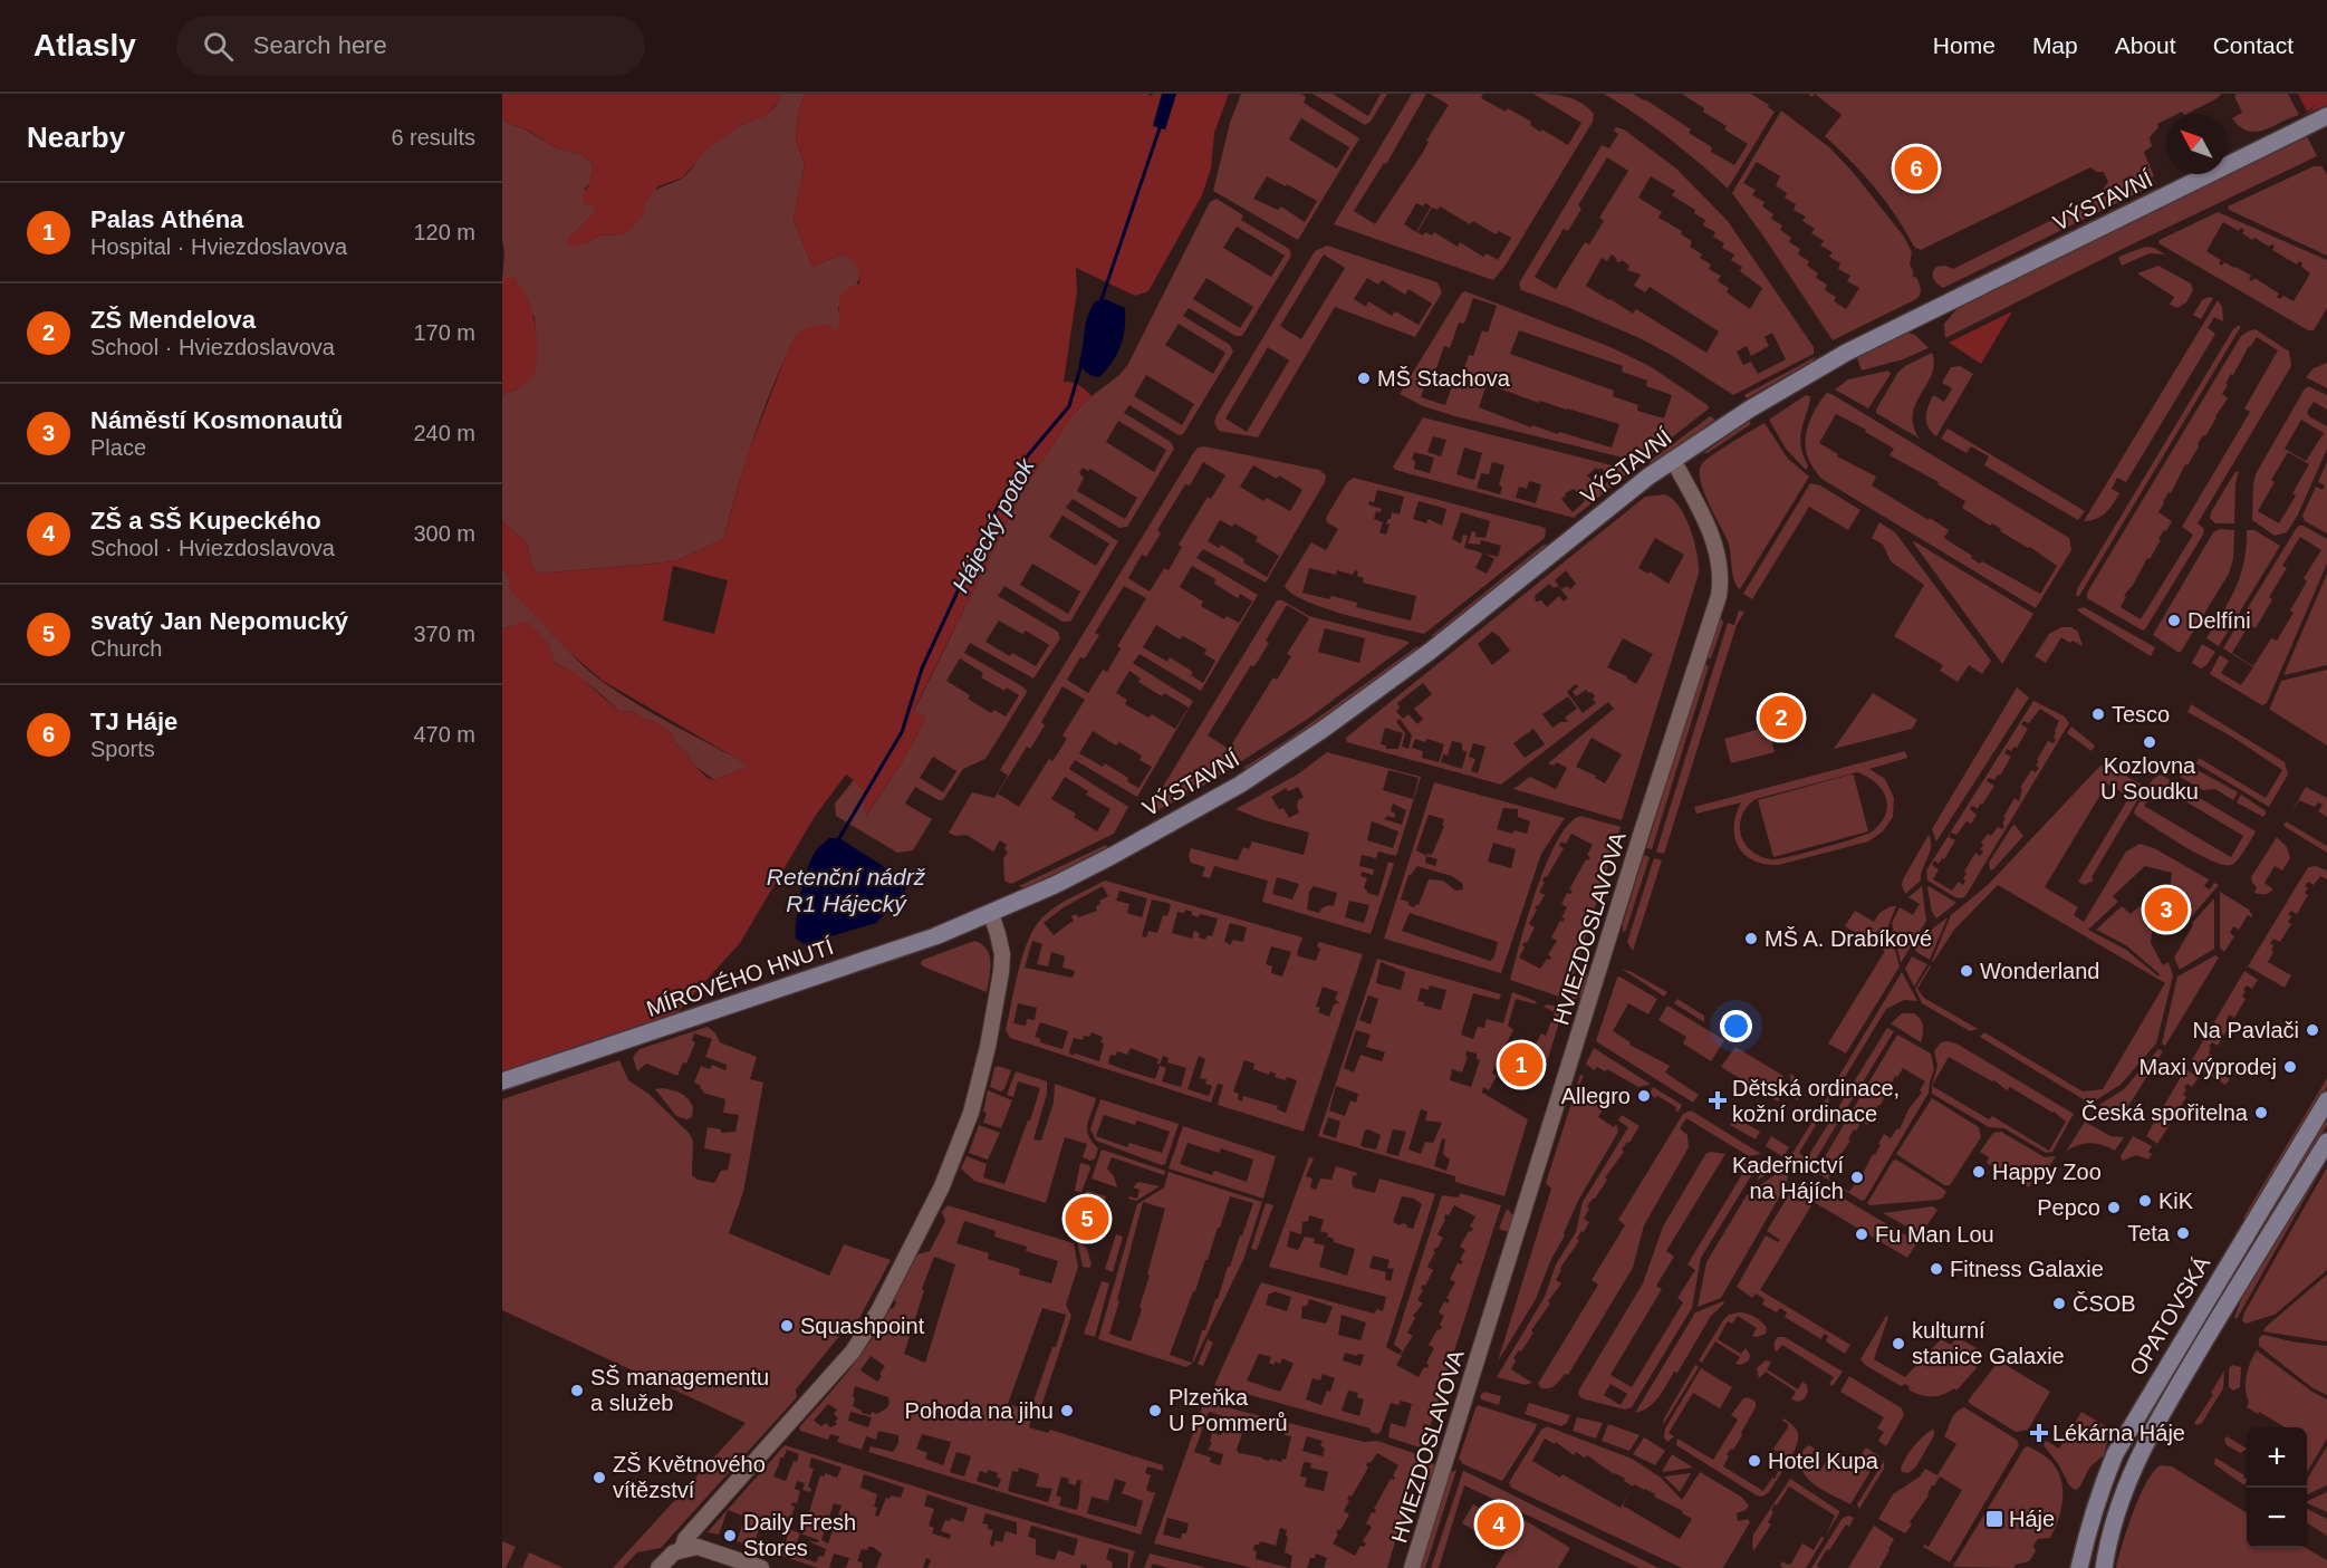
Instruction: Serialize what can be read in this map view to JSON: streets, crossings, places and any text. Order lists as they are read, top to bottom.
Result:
{
  "streets": {
    "main road": ["VÝSTAVNÍ", "MÍROVÉHO HNUTÍ", "OPATOVSKÁ"],
    "street": ["HVIEZDOSLAVOVA"]
  },
  "crossings": [
    ["VÝSTAVNÍ", "HVIEZDOSLAVOVA"],
    ["VÝSTAVNÍ", "MÍROVÉHO HNUTÍ"]
  ],
  "water": ["Hájecký potok", "Retenční nádrž R1 Hájecký"],
  "places": {
    "other": [
      "MŠ Stachova",
      "Delfíni",
      "Tesco",
      "Kozlovna U Soudku",
      "MŠ A. Drabíkové",
      "Wonderland",
      "Na Pavlači",
      "Maxi výprodej",
      "Allegro",
      "Česká spořitelna",
      "Happy Zoo",
      "Kadeřnictví na Hájích",
      "KiK",
      "Pepco",
      "Teta",
      "Fu Man Lou",
      "Fitness Galaxie",
      "ČSOB",
      "Squashpoint",
      "kulturní stanice Galaxie",
      "SŠ managementu a služeb",
      "Pohoda na jihu",
      "Plzeňka U Pommerů",
      "Hotel Kupa",
      "ZŠ Květnového vítězství",
      "Daily Fresh Stores"
    ],
    "health": ["Dětská ordinace, kožní ordinace", "Lékárna Háje"],
    "transit": ["Háje"]
  },
  "north": "top left",
  "page": {
    "header": "Atlasly",
    "search": "Search here",
    "nav": [
      "Home",
      "Map",
      "About",
      "Contact"
    ],
    "heading": ["Nearby", "6 results"],
    "pins": [
      "6",
      "2",
      "3",
      "1",
      "5",
      "4"
    ],
    "list": [
      {
        "mark": "1",
        "name": "Palas Athéna",
        "note": "Hospital · Hviezdoslavova",
        "value": "120 m"
      },
      {
        "mark": "2",
        "name": "ZŠ Mendelova",
        "note": "School · Hviezdoslavova",
        "value": "170 m"
      },
      {
        "mark": "3",
        "name": "Náměstí Kosmonautů",
        "note": "Place",
        "value": "240 m"
      },
      {
        "mark": "4",
        "name": "ZŠ a SŠ Kupeckého",
        "note": "School · Hviezdoslavova",
        "value": "300 m"
      },
      {
        "mark": "5",
        "name": "svatý Jan Nepomucký",
        "note": "Church",
        "value": "370 m"
      },
      {
        "mark": "6",
        "name": "TJ Háje",
        "note": "Sports",
        "value": "470 m"
      }
    ],
    "map_buttons": ["+", "−"]
  }
}
